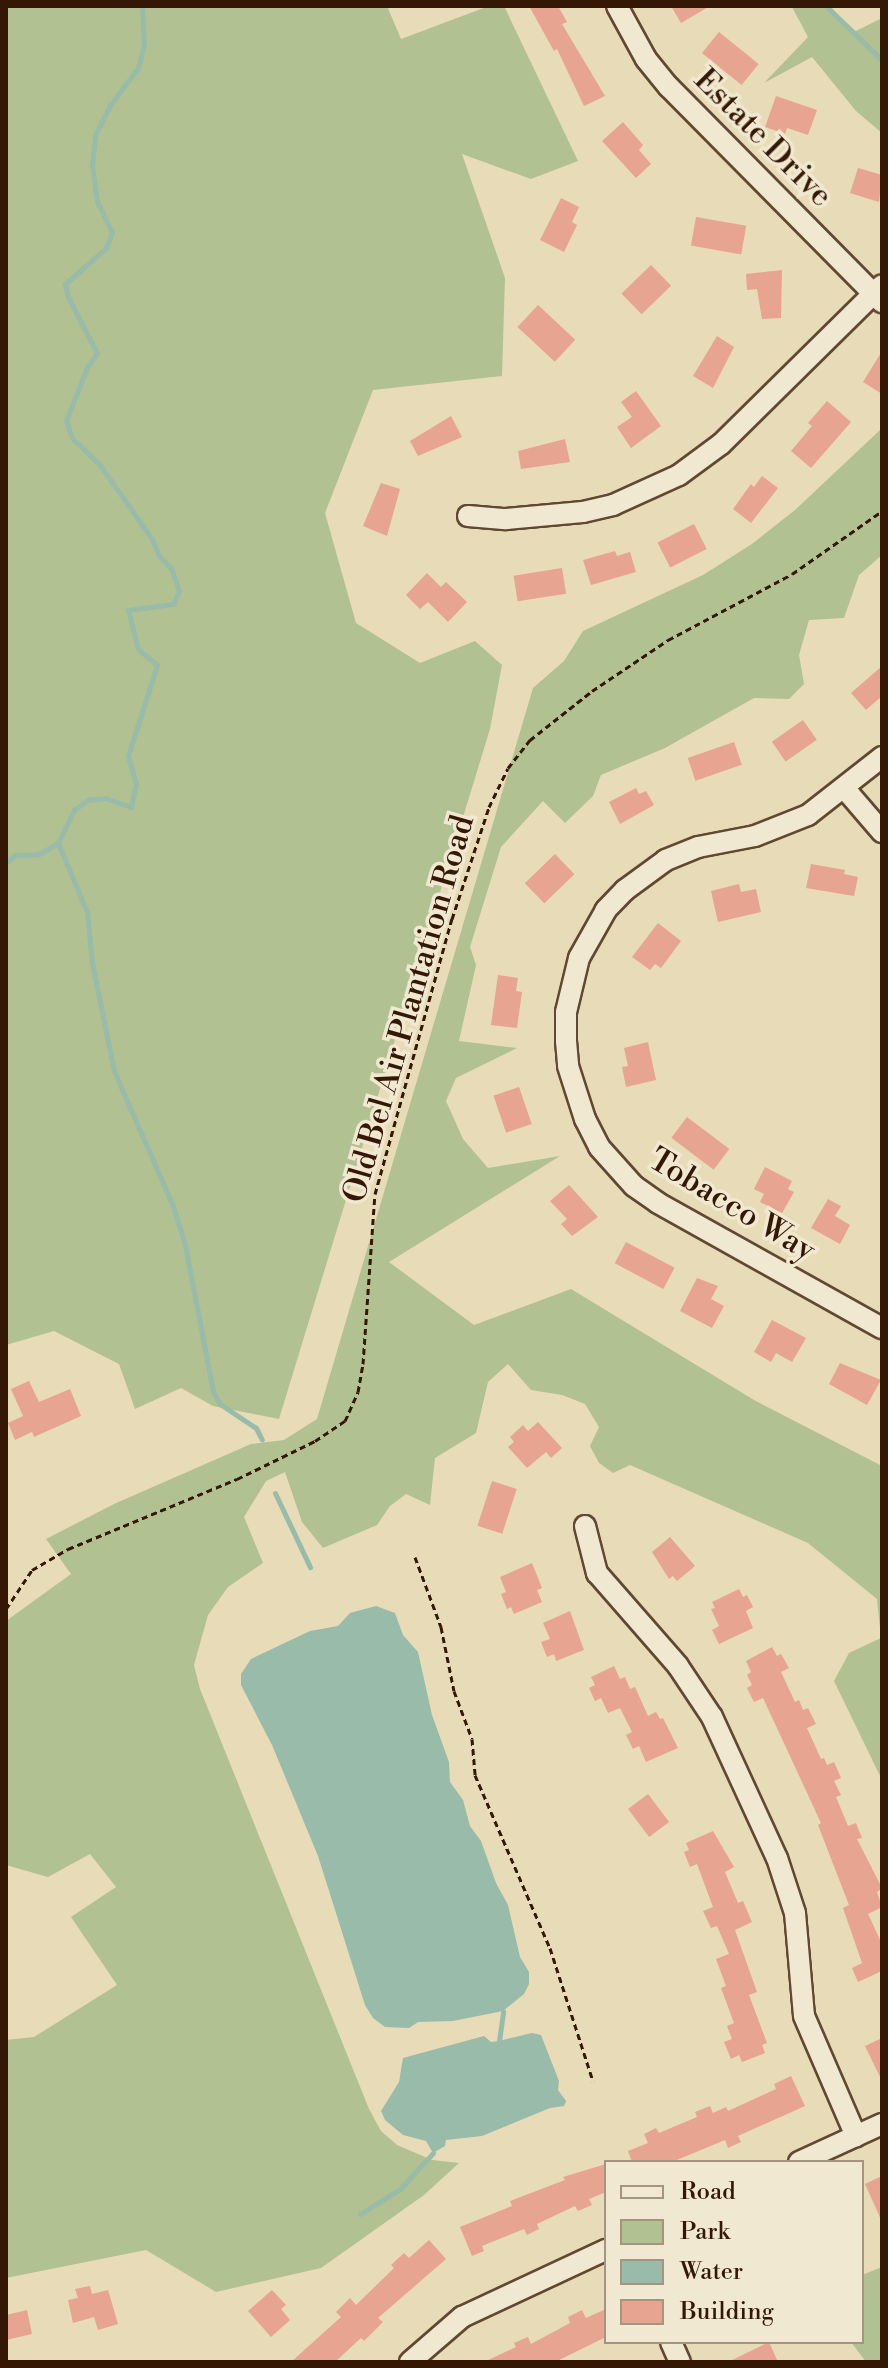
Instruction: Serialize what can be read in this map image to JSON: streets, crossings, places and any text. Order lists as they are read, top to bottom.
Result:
{
  "streets": {
    "street": ["Estate Drive", "Tobacco Way"],
    "path": ["Old Bel Air Plantation Road"]
  },
  "legend": [
    "Road",
    "Park",
    "Water",
    "Building"
  ]
}
